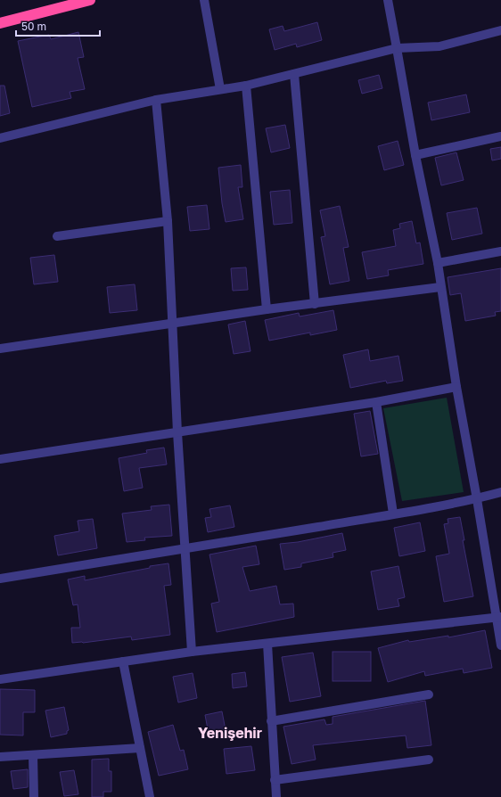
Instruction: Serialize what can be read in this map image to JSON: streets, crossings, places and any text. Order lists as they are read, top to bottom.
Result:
{
  "districts": ["Yenişehir"],
  "scale_bar": "50 m"
}
